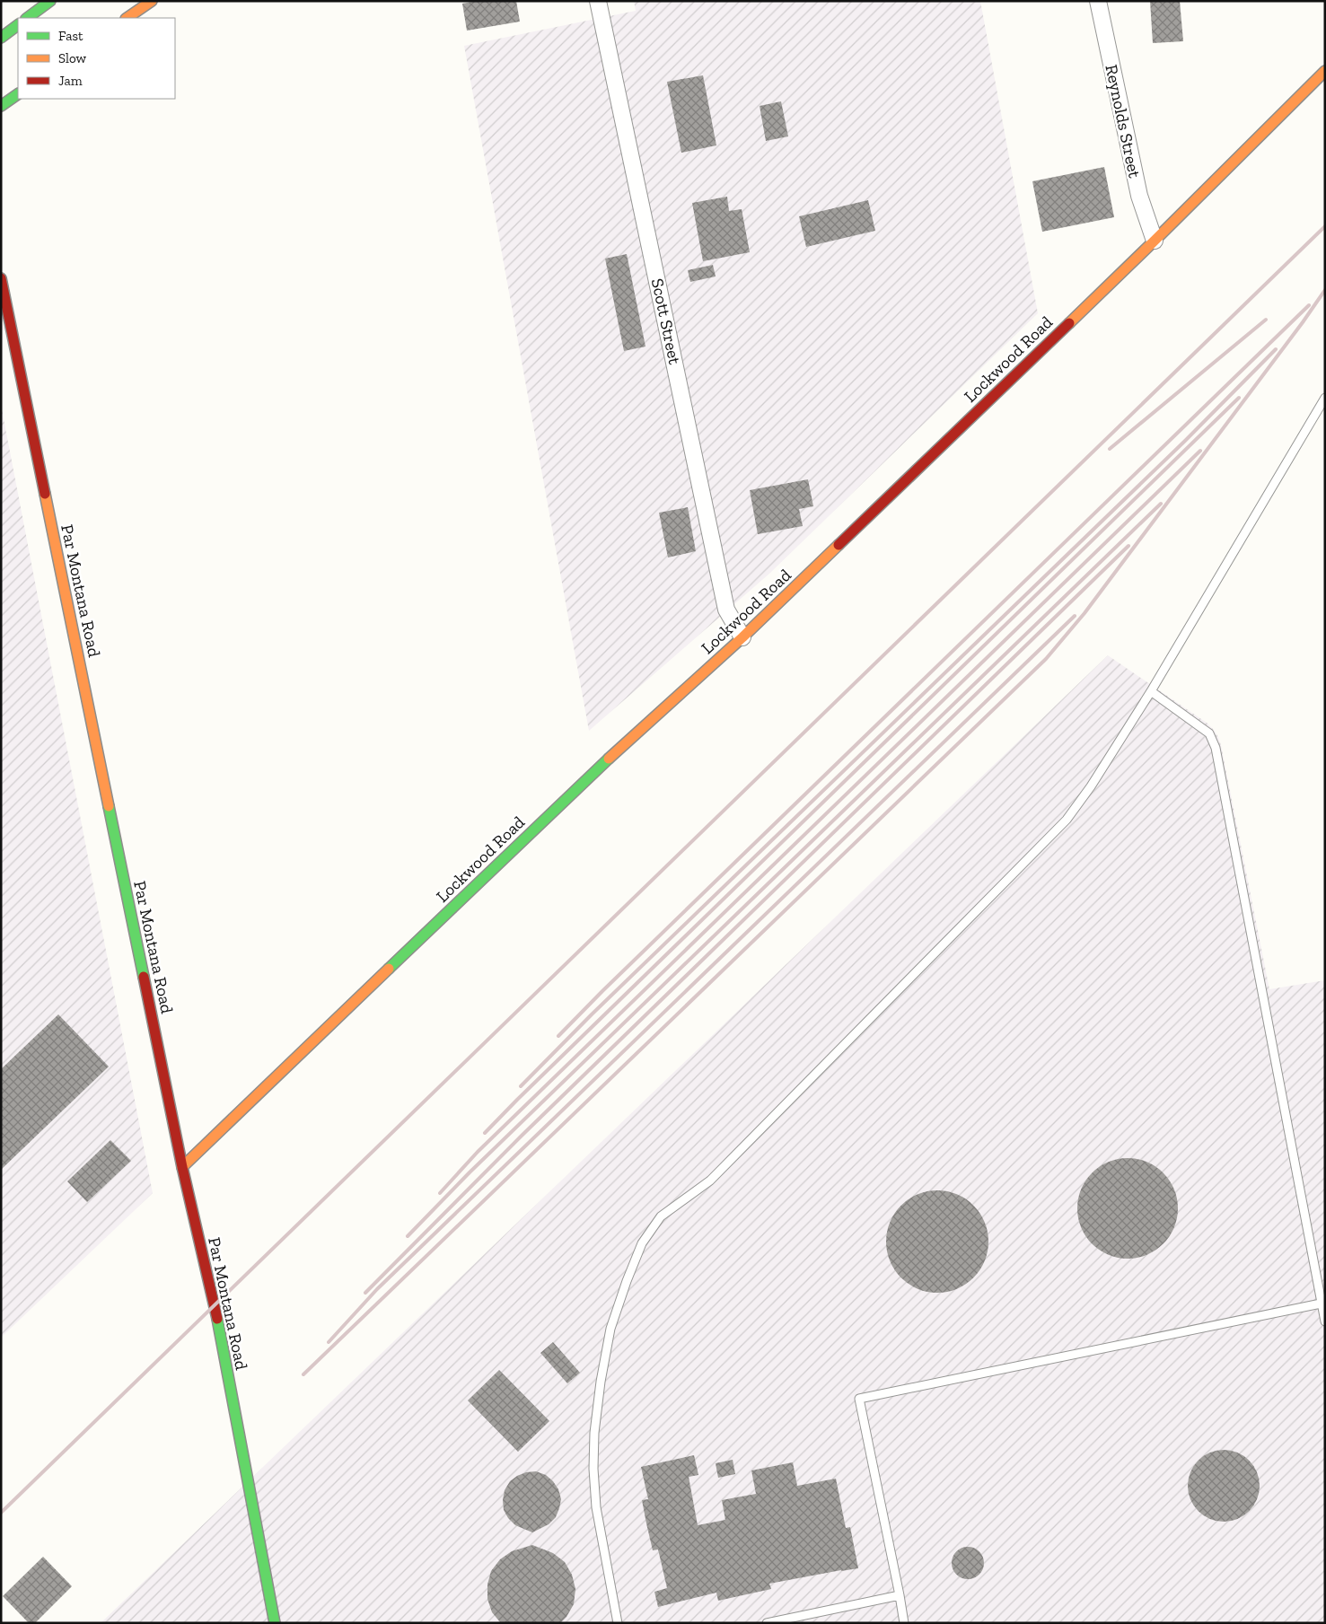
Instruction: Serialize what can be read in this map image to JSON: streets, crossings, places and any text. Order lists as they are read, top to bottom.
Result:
{
  "streets": {
    "main road": ["Lockwood Road", "Par Montana Road"],
    "street": ["Reynolds Street", "Scott Street"]
  },
  "crossings": [
    ["Reynolds Street", "Lockwood Road"],
    ["Scott Street", "Lockwood Road"],
    ["Lockwood Road", "Par Montana Road"]
  ],
  "legend": ["Fast", "Slow", "Jam"]
}
